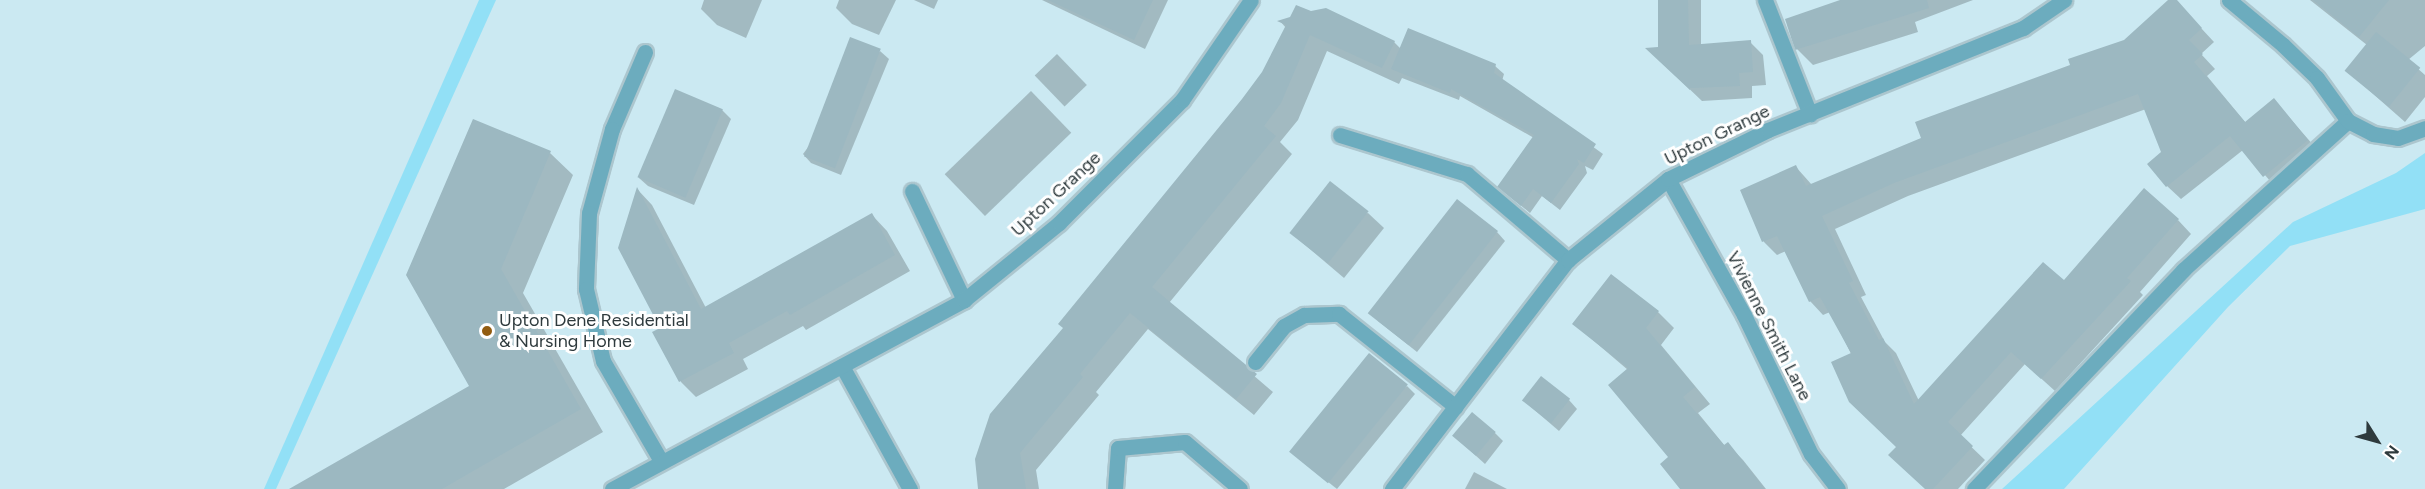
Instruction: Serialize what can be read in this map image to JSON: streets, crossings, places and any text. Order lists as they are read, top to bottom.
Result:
{
  "streets": {
    "street": ["Upton Grange", "Vivienne Smith Lane"]
  },
  "crossings": [
    ["Upton Grange", "Vivienne Smith Lane"]
  ],
  "places": ["Upton Dene Residential & Nursing Home"],
  "north": "bottom right"
}
